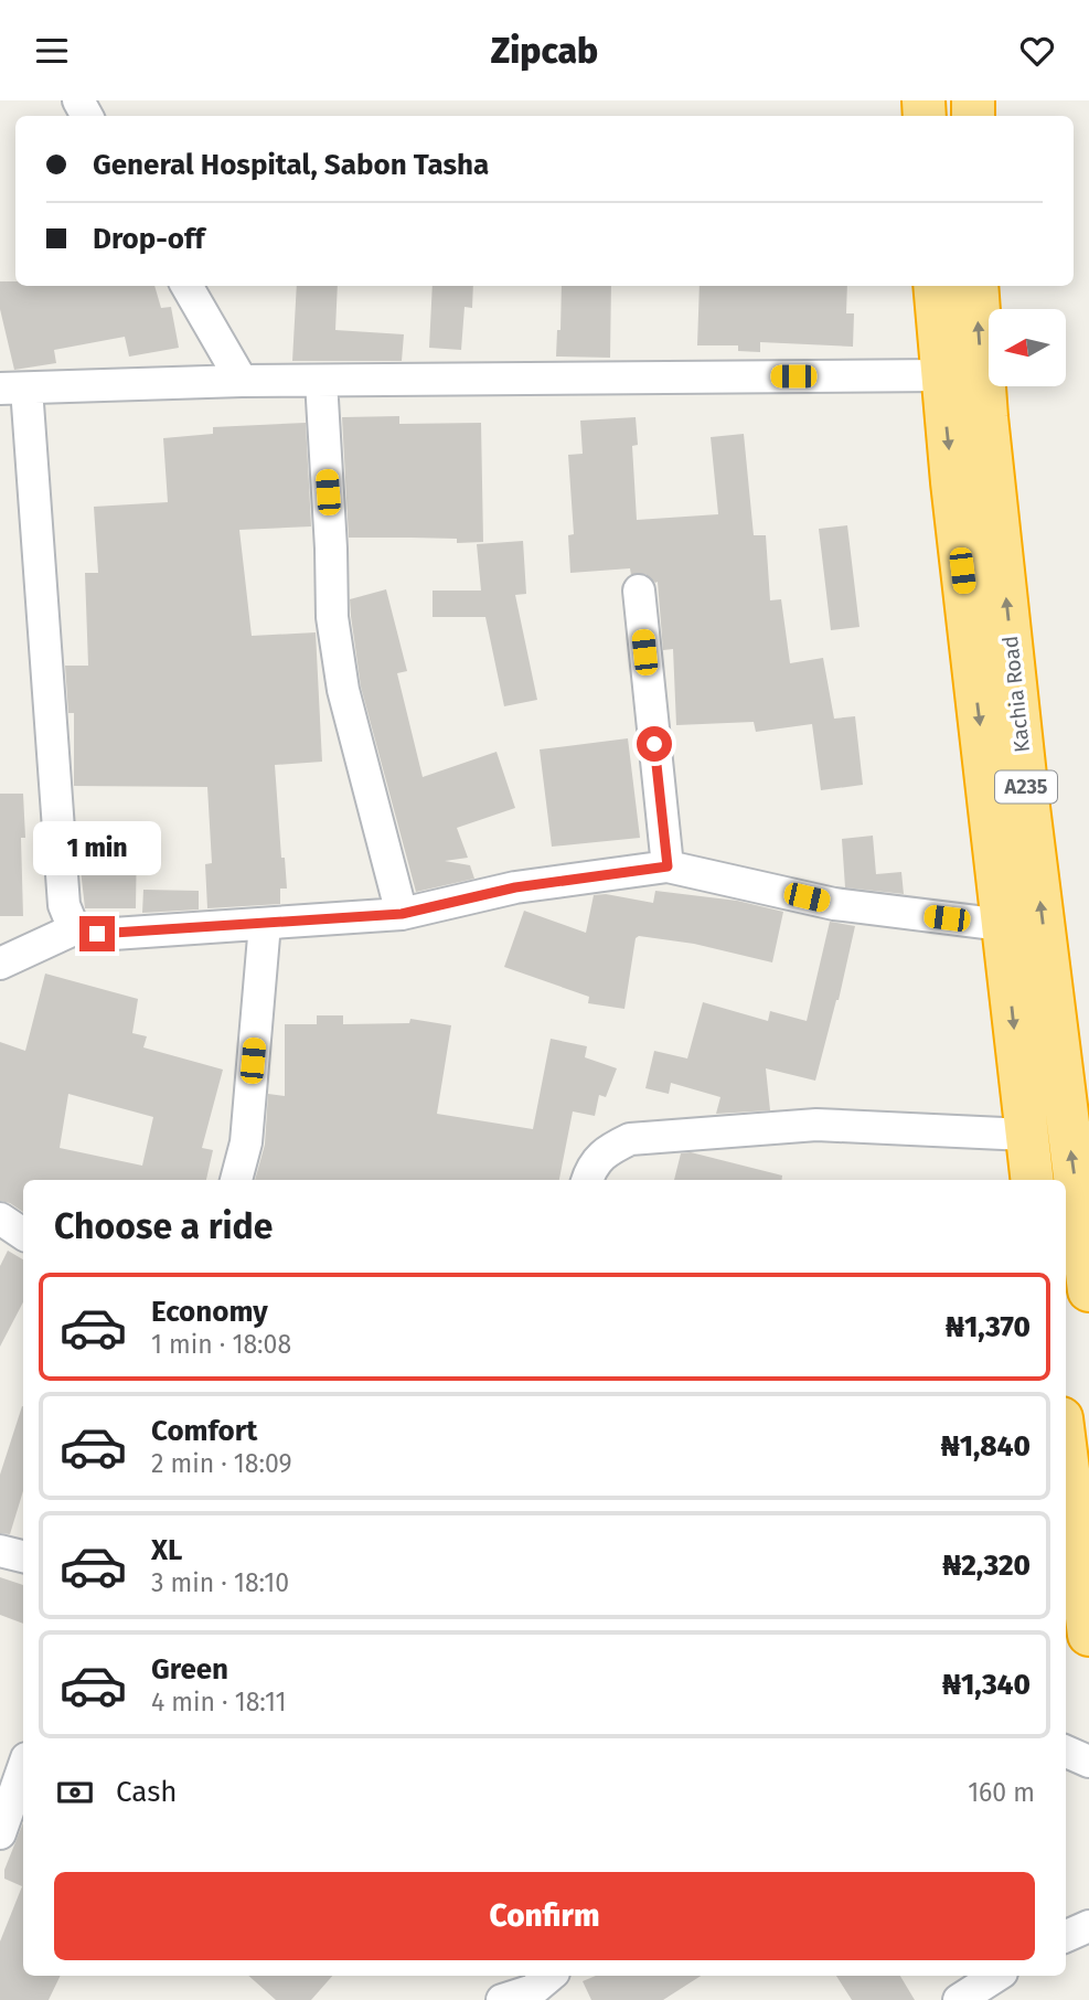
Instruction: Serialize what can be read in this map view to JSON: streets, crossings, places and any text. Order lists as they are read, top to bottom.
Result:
{
  "streets": {
    "highway": ["Kachia Road", "A235"]
  },
  "north": "left",
  "page": {
    "header": "Zipcab",
    "banner": ["General Hospital, Sabon Tasha", "Drop-off"],
    "bubble": "1 min",
    "heading": "Choose a ride",
    "list": [
      {
        "name": "Economy",
        "note": "1 min · 18:08",
        "value": "₦1,370"
      },
      {
        "name": "Comfort",
        "note": "2 min · 18:09",
        "value": "₦1,840"
      },
      {
        "name": "XL",
        "note": "3 min · 18:10",
        "value": "₦2,320"
      },
      {
        "name": "Green",
        "note": "4 min · 18:11",
        "value": "₦1,340"
      }
    ],
    "pay": ["Cash", "160 m"],
    "buttons": "Confirm"
  }
}
